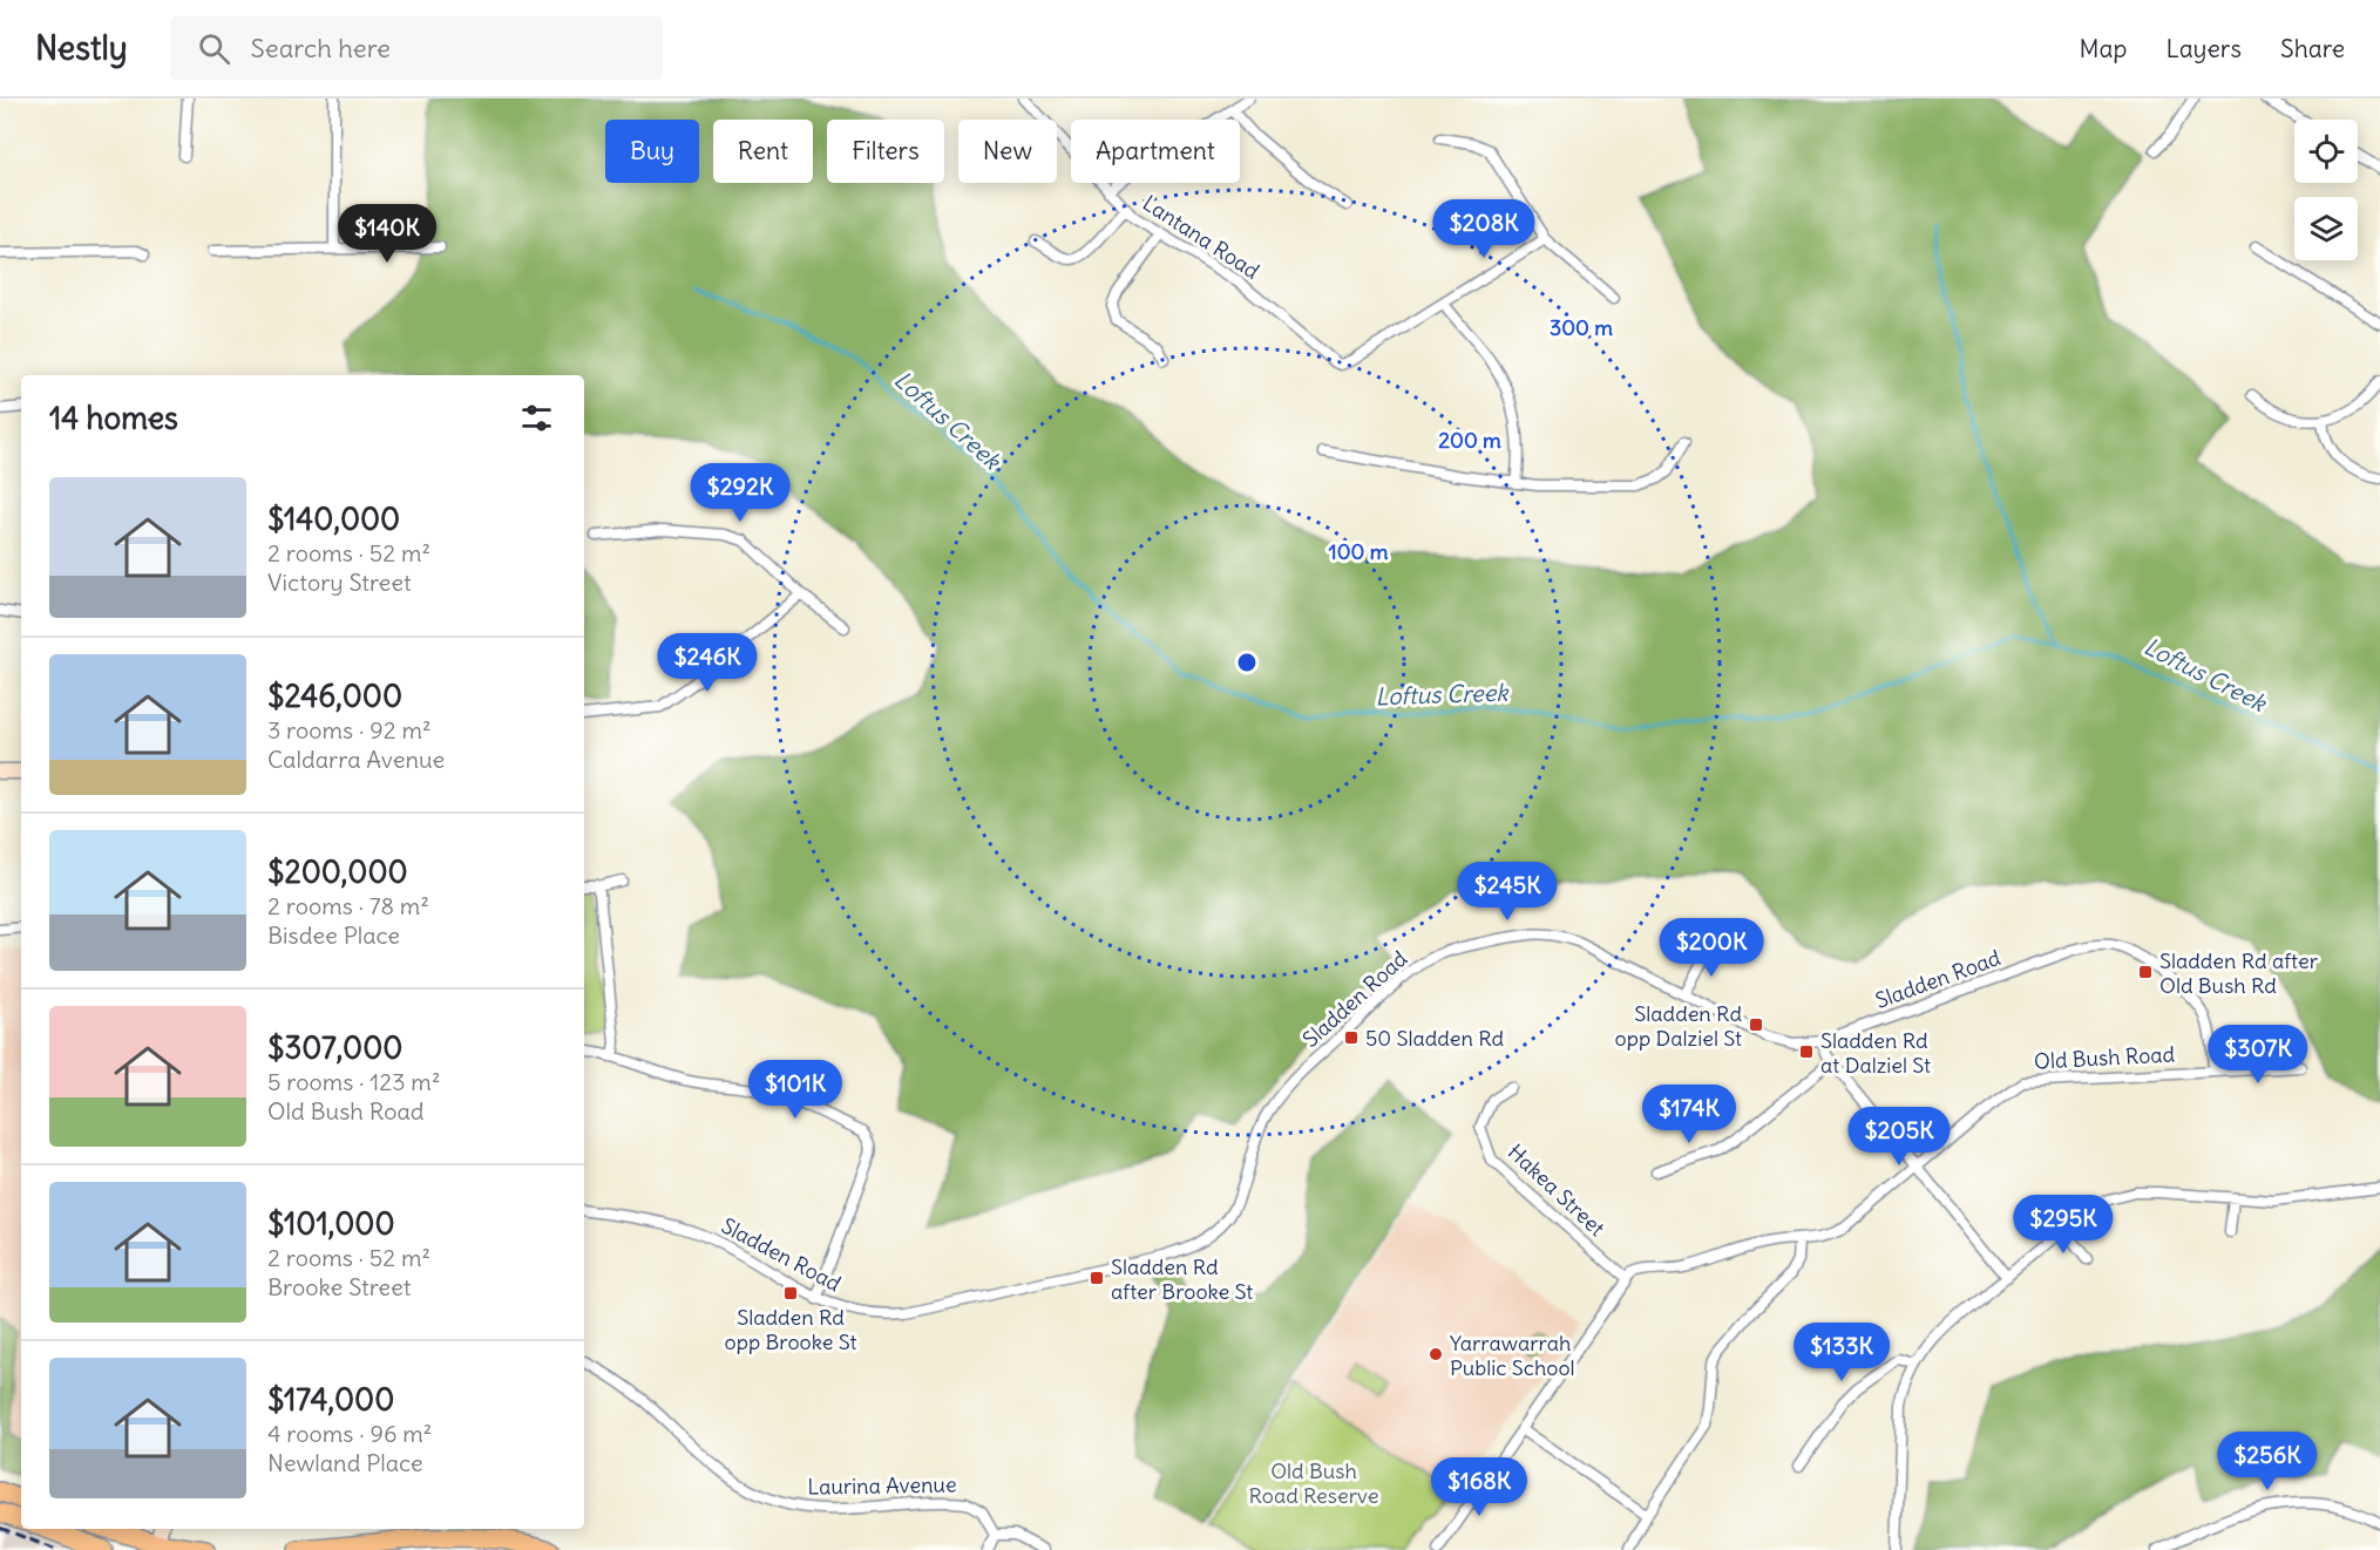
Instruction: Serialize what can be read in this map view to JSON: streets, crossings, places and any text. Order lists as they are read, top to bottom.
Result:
{
  "streets": {
    "street": [
      "Lantana Road",
      "Sladden Road",
      "Old Bush Road",
      "Hakea Street",
      "Laurina Avenue"
    ]
  },
  "crossings": [
    ["Sladden Road", "Old Bush Road"],
    ["Old Bush Road", "Hakea Street"]
  ],
  "water": ["Loftus Creek"],
  "parks": ["Old Bush Road Reserve"],
  "places": {
    "transit": [
      "Sladden Rd after Old Bush Rd",
      "Sladden Rd opp Dalziel St",
      "50 Sladden Rd",
      "Sladden Rd at Dalziel St",
      "Sladden Rd after Brooke St",
      "Sladden Rd opp Brooke St"
    ],
    "other": ["Yarrawarrah Public School"]
  },
  "page": {
    "header": "Nestly",
    "search": "Search here",
    "nav": ["Map", "Layers", "Share"],
    "chip": [
      "Buy",
      "Rent",
      "Filters",
      "New",
      "Apartment"
    ],
    "price": [
      "$208K",
      "$140K",
      "$292K",
      "$246K",
      "$245K",
      "$200K",
      "$307K",
      "$101K",
      "$174K",
      "$205K",
      "$295K",
      "$133K",
      "$256K",
      "$168K"
    ],
    "heading": "14 homes",
    "list": [
      {
        "name": "$140,000",
        "note": "2 rooms · 52 m² · Victory Street"
      },
      {
        "name": "$246,000",
        "note": "3 rooms · 92 m² · Caldarra Avenue"
      },
      {
        "name": "$200,000",
        "note": "2 rooms · 78 m² · Bisdee Place"
      },
      {
        "name": "$307,000",
        "note": "5 rooms · 123 m² · Old Bush Road"
      },
      {
        "name": "$101,000",
        "note": "2 rooms · 52 m² · Brooke Street"
      },
      {
        "name": "$174,000",
        "note": "4 rooms · 96 m² · Newland Place"
      }
    ]
  },
  "rings": ["300 m", "200 m", "100 m"]
}
